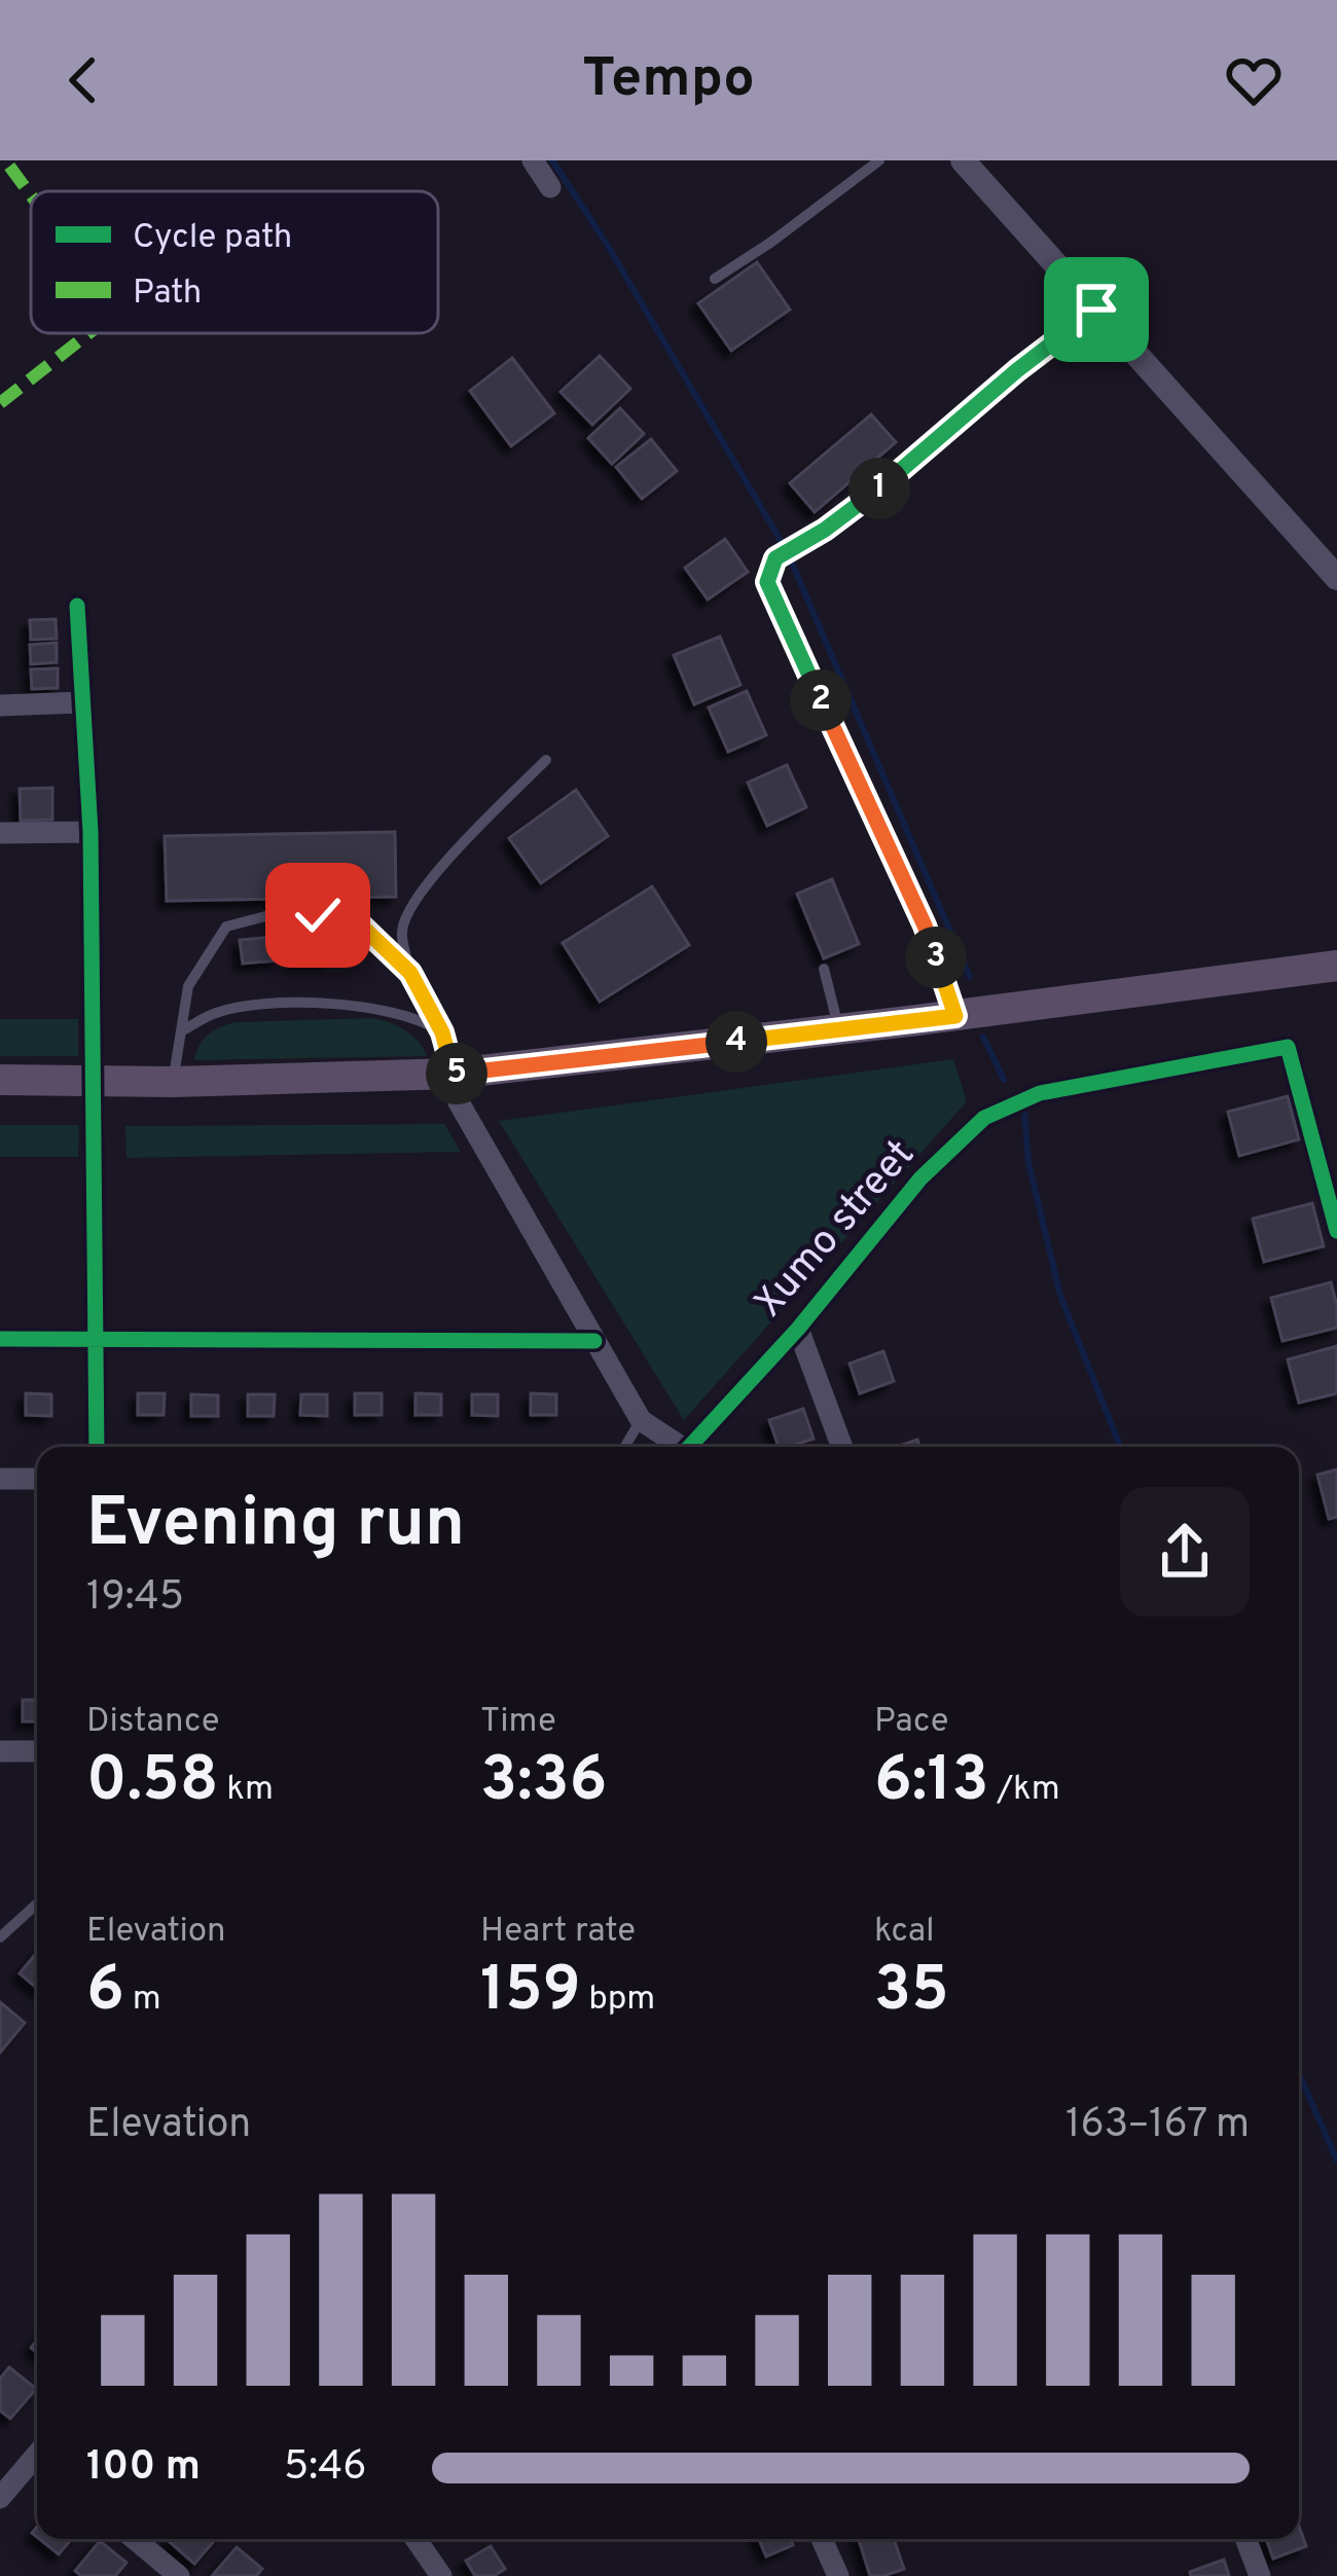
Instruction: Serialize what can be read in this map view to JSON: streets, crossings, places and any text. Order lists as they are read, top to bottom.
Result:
{
  "streets": {
    "street": ["Xumo street"]
  },
  "legend": ["Cycle path", "Path"],
  "page": {
    "header": "Tempo",
    "pins": [
      "1",
      "2",
      "3",
      "4",
      "5"
    ],
    "heading": ["Evening run", "19:45"],
    "stats": [
      ["Distance", "0.58 km"],
      ["Time", "3:36"],
      ["Pace", "6:13 /km"],
      ["Elevation", "6 m"],
      ["Heart rate", "159 bpm"],
      ["kcal", "35"]
    ],
    "chart": ["Elevation", "163–167 m"],
    "list": [
      {
        "name": "100 m",
        "note": "5:46"
      }
    ]
  }
}
